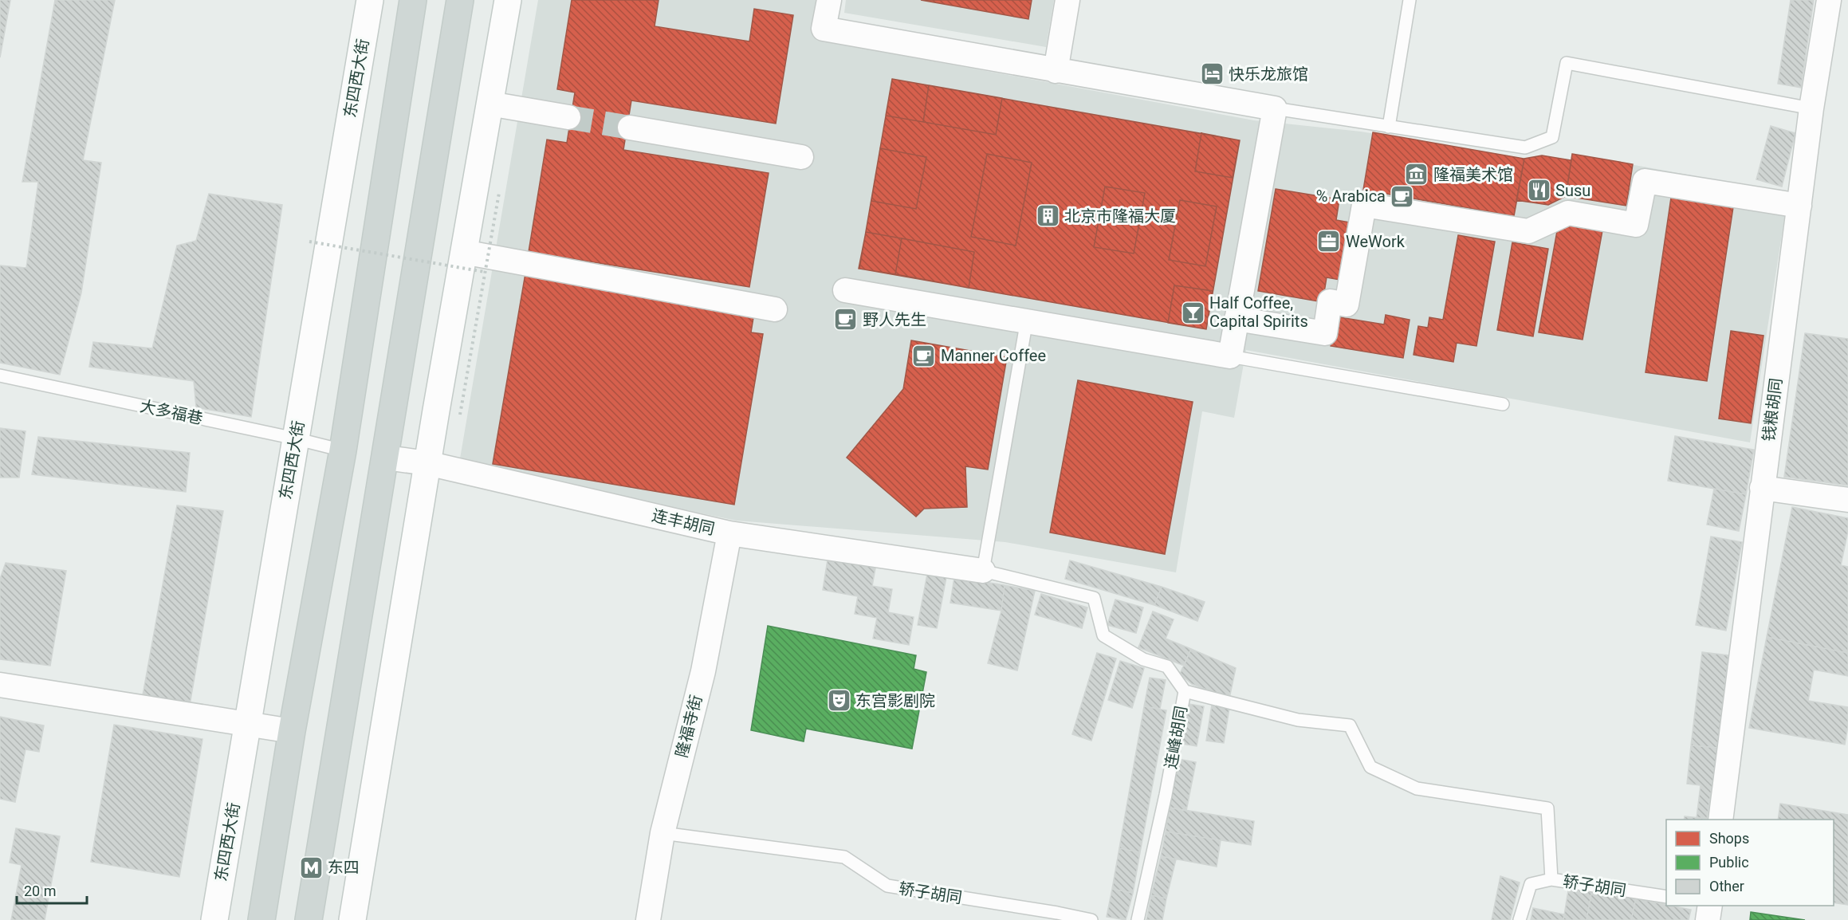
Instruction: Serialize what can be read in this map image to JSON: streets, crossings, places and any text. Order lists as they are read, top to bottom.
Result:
{
  "streets": {
    "street": [
      "东四西大街",
      "钱粮胡同",
      "连丰胡同",
      "隆福寺街"
    ],
    "lane": ["大多福巷", "连峰胡同", "轿子胡同"]
  },
  "crossings": [
    ["东四西大街", "大多福巷"],
    ["连丰胡同", "隆福寺街"],
    ["连丰胡同", "连峰胡同"],
    ["隆福寺街", "轿子胡同"]
  ],
  "places": {
    "hotel": ["快乐龙旅馆"],
    "museum": ["隆福美术馆"],
    "restaurant": ["Susu"],
    "cafe": ["% Arabica", "野人先生", "Manner Coffee"],
    "building": ["北京市隆福大厦"],
    "office": ["WeWork"],
    "bar": ["Half Coffee, Capital Spirits"],
    "theatre": ["东宫影剧院"],
    "metro station": ["东四"]
  },
  "legend": ["Shops", "Public", "Other"],
  "scale_bar": "20 m"
}
